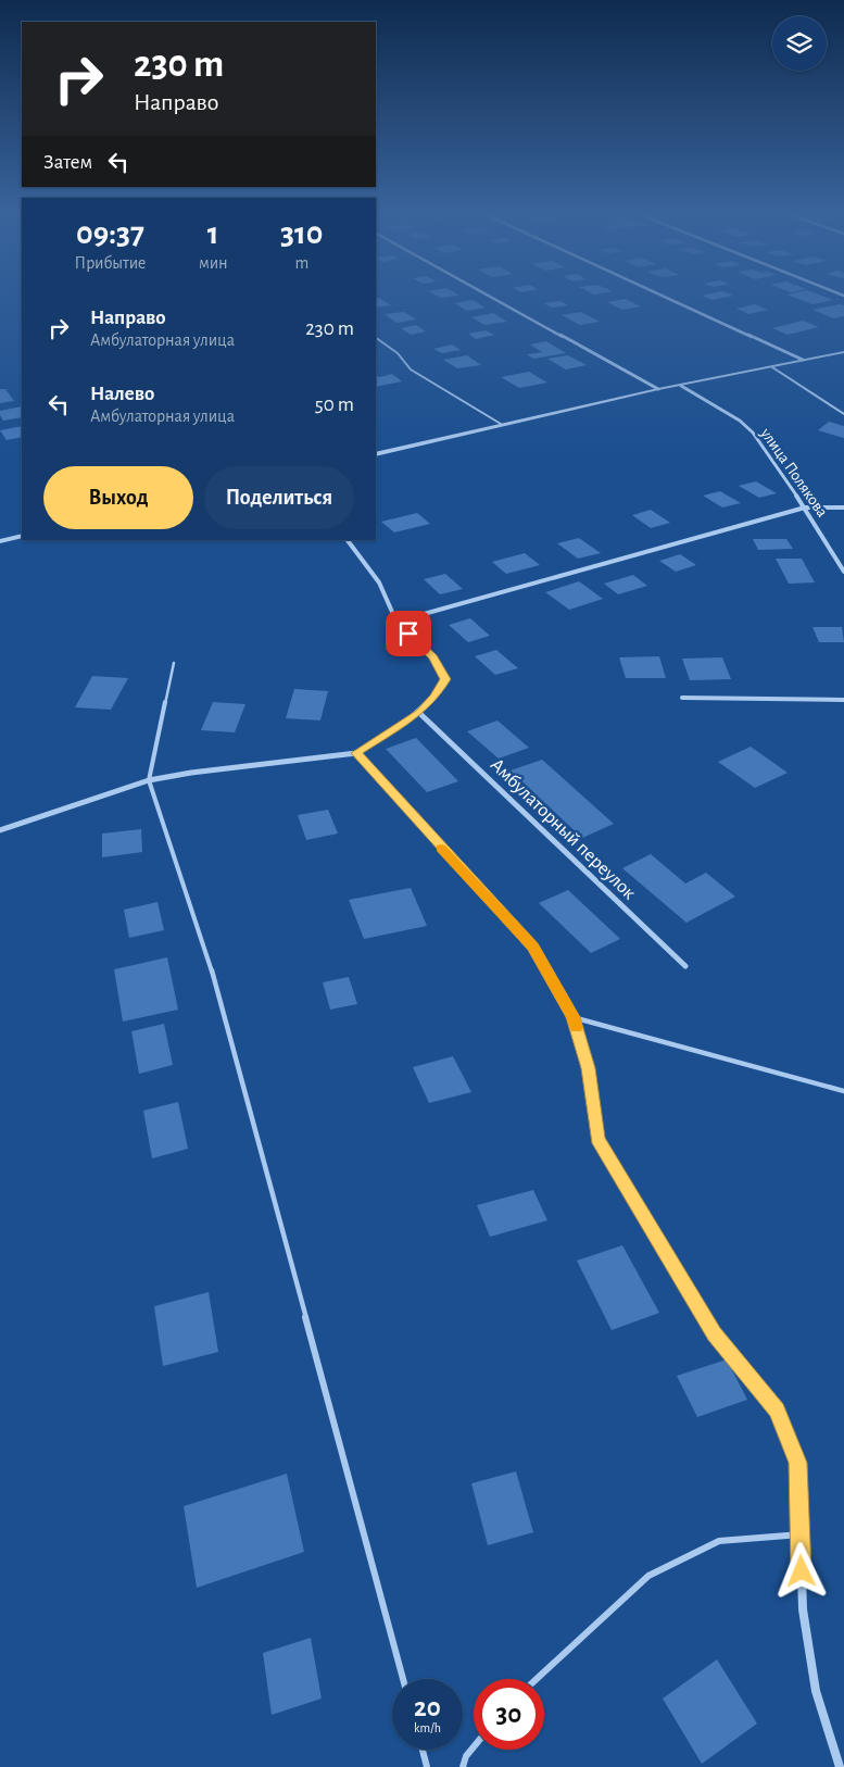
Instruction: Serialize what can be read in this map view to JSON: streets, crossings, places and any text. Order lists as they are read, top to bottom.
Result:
{
  "streets": {
    "street": ["улица Полякова", "Амбулаторный переулок"]
  },
  "page": {
    "turn": ["230 m", "Направо"],
    "then": "Затем",
    "eta": [
      "09:37",
      "Прибытие",
      "1",
      "мин",
      "310",
      "m"
    ],
    "list": [
      {
        "name": "Направо",
        "note": "Амбулаторная улица",
        "value": "230 m"
      },
      {
        "name": "Налево",
        "note": "Амбулаторная улица",
        "value": "50 m"
      }
    ],
    "buttons": ["Выход", "Поделиться"],
    "speed": "20 km/h",
    "limit": "30"
  }
}
